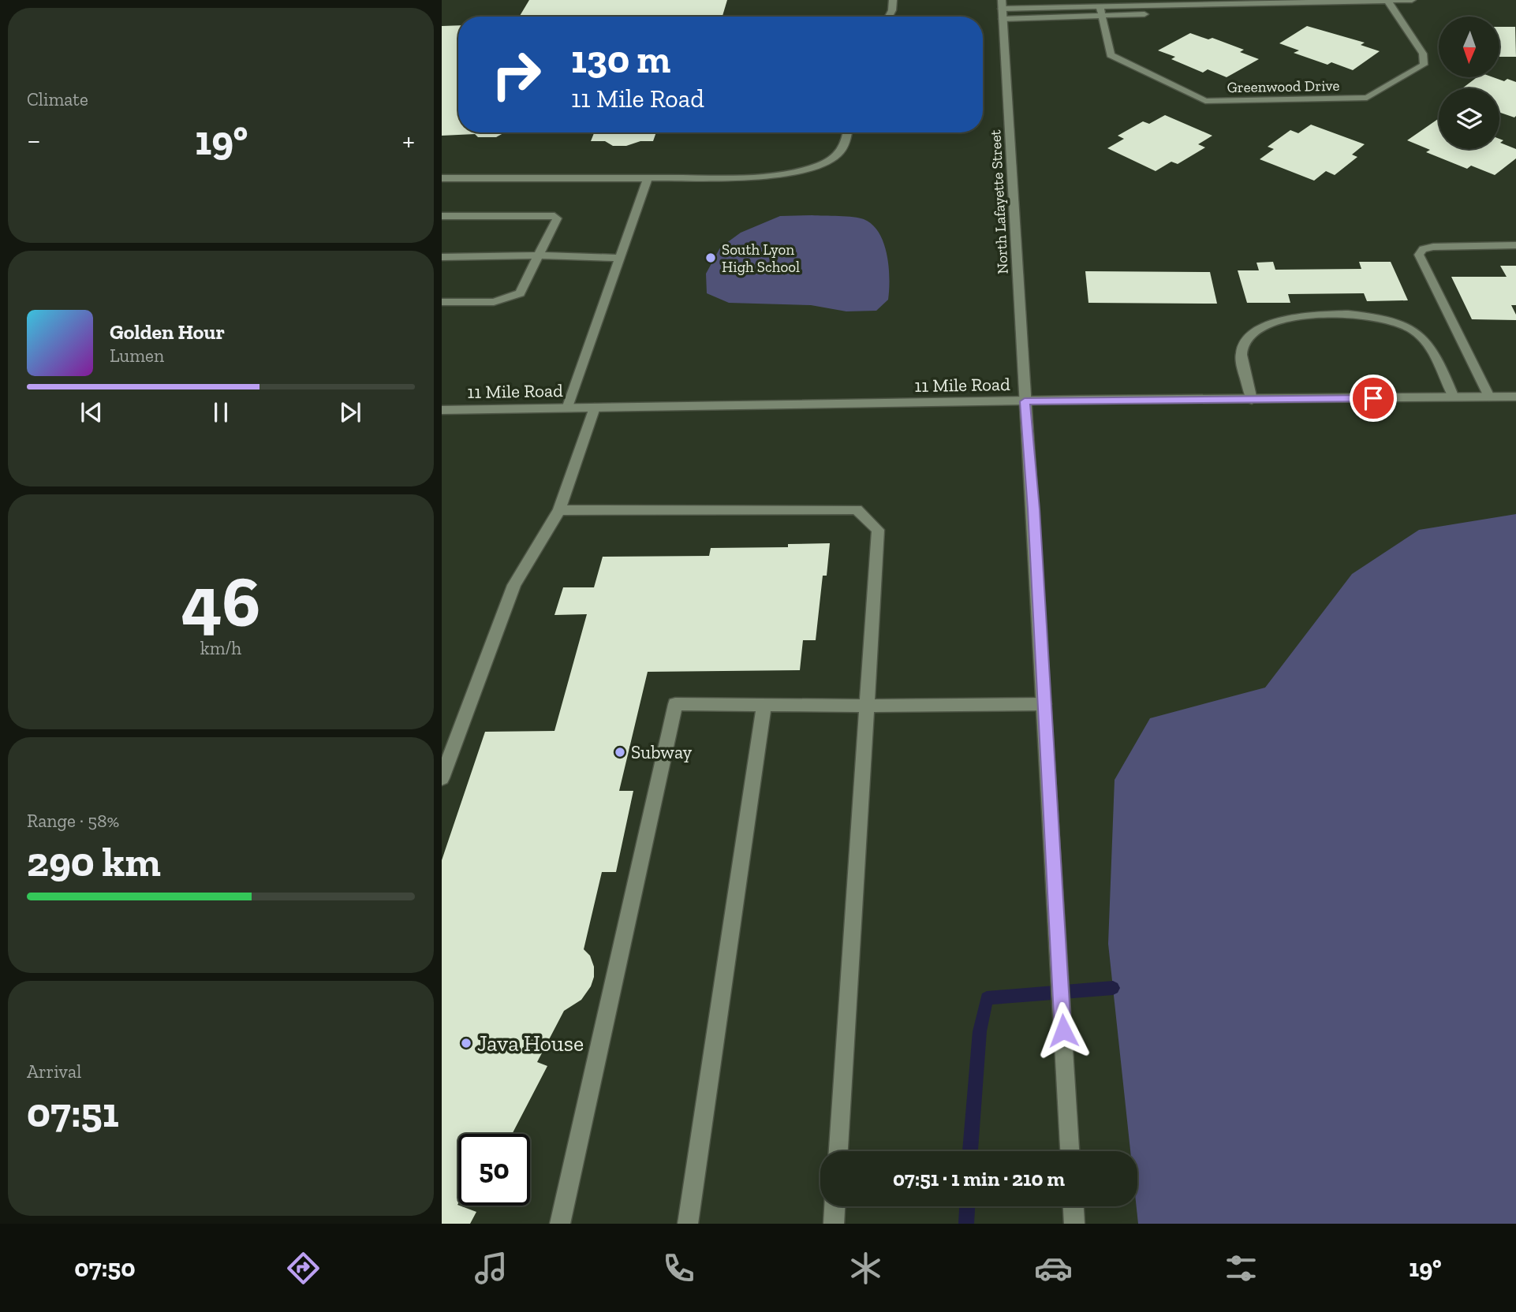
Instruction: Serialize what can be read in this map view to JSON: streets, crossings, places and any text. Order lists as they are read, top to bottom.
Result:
{
  "streets": {
    "street": ["Greenwood Drive", "North Lafayette Street", "11 Mile Road"]
  },
  "crossings": [
    ["North Lafayette Street", "11 Mile Road"]
  ],
  "places": ["South Lyon High School", "Subway", "Java House"],
  "north": "bottom",
  "page": {
    "tile": [
      "Climate",
      ["46", "km/h"],
      ["Range · 58%", "290 km"],
      ["Arrival", "07:51"]
    ],
    "turn": ["130 m", "11 Mile Road"],
    "heat": ["−", "19°", "+"],
    "song": ["Golden Hour", "Lumen"],
    "limit": "50",
    "trip": "07:51 · 1 min · 210 m",
    "tabs": ["07:50", "19°"]
  }
}
